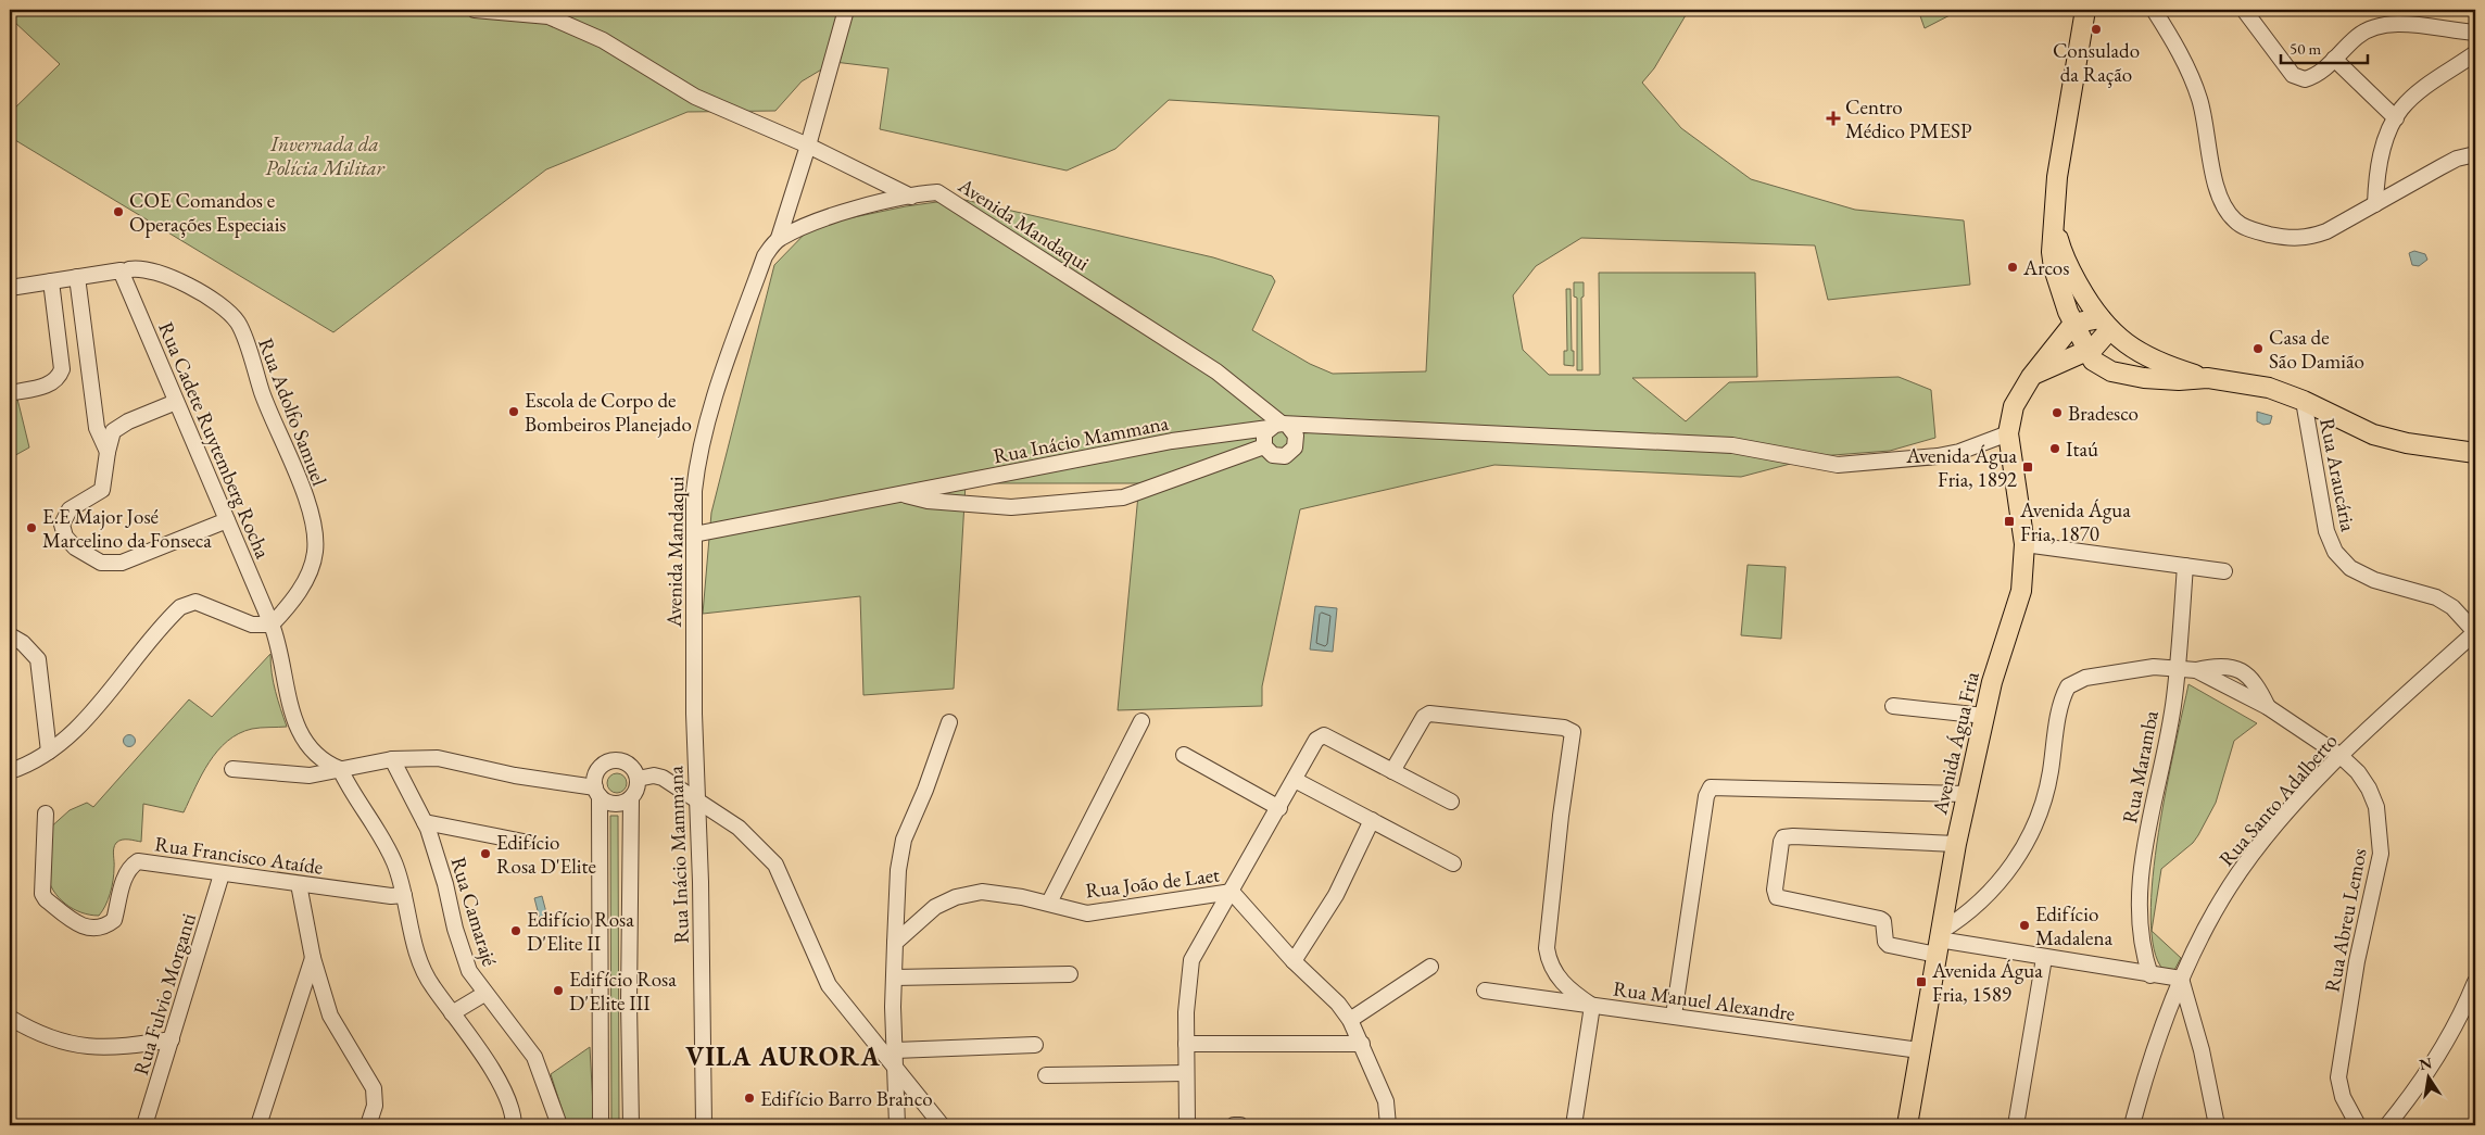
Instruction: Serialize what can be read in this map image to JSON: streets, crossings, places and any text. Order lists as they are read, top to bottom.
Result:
{
  "streets": {
    "main road": ["Avenida Água Fria"],
    "street": [
      "Avenida Mandaqui",
      "Rua Adolfo Samuel",
      "Rua Inácio Mammana",
      "Rua Cadete Ruytemberg Rocha",
      "Rua Araucária",
      "Rua Maramba",
      "Rua Santo Adalberto",
      "Rua Francisco Ataíde",
      "Rua João de Laet",
      "Rua Camarajé",
      "Rua Abreu Lemos",
      "Rua Fulvio Morganti",
      "Rua Manuel Alexandre"
    ]
  },
  "crossings": [
    ["Avenida Mandaqui", "Rua Inácio Mammana"],
    ["Rua Adolfo Samuel", "Rua Cadete Ruytemberg Rocha"],
    ["Rua Inácio Mammana", "Avenida Água Fria"],
    ["Rua Araucária", "Rua Santo Adalberto"],
    ["Avenida Água Fria", "Rua Abreu Lemos"],
    ["Avenida Água Fria", "Rua Manuel Alexandre"],
    ["Rua Maramba", "Rua Abreu Lemos"],
    ["Rua Santo Adalberto", "Rua Abreu Lemos"],
    ["Rua Francisco Ataíde", "Rua Fulvio Morganti"]
  ],
  "districts": ["VILA AURORA"],
  "parks": ["Invernada da Polícia Militar"],
  "places": {
    "other": [
      "Consulado da Ração",
      "COE Comandos e Operações Especiais",
      "Arcos",
      "Casa de São Damião",
      "Escola de Corpo de Bombeiros Planejado",
      "Bradesco",
      "Itaú",
      "E.E Major José Marcelino da Fonseca",
      "Edifício Rosa D'Elite",
      "Edifício Madalena",
      "Edifício Rosa D'Elite II",
      "Edifício Rosa D'Elite III",
      "Edifício Barro Branco"
    ],
    "health": ["Centro Médico PMESP"],
    "transit": ["Avenida Água Fria, 1892", "Avenida Água Fria, 1870", "Avenida Água Fria, 1589"]
  },
  "scale_bar": "50 m",
  "north": "top"
}
